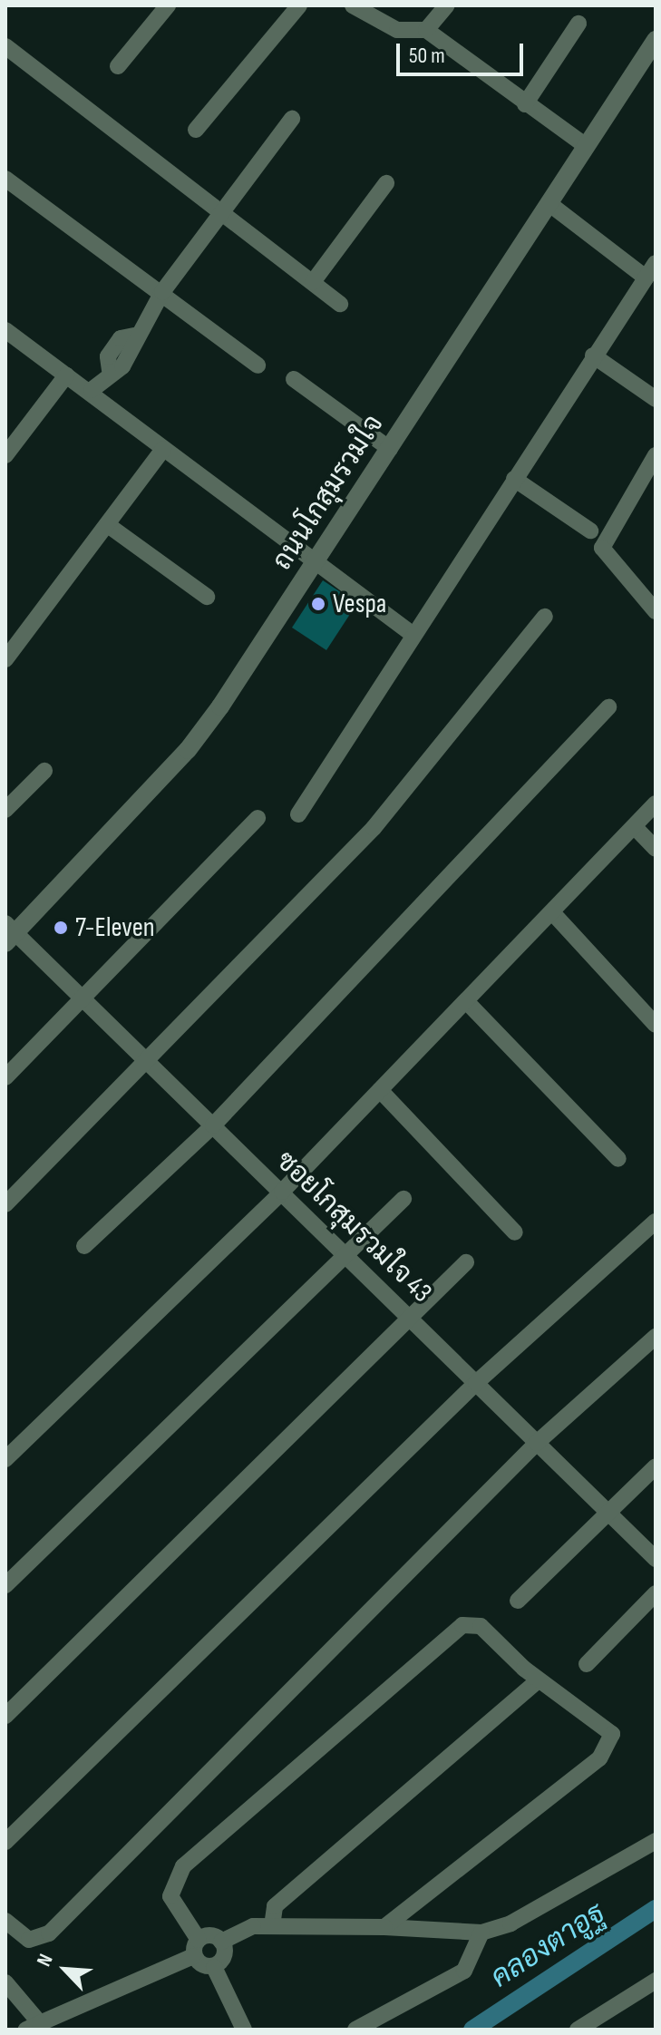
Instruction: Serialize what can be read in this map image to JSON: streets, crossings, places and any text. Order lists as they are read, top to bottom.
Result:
{
  "streets": {
    "street": ["ถนนโกสุมรวมใจ", "ซอยโกสุมรวมใจ 43"]
  },
  "crossings": [
    ["ถนนโกสุมรวมใจ", "ซอยโกสุมรวมใจ 43"]
  ],
  "water": ["คลองตาอูฐ"],
  "places": ["Vespa", "7-Eleven"],
  "scale_bar": "50 m",
  "north": "top left"
}
